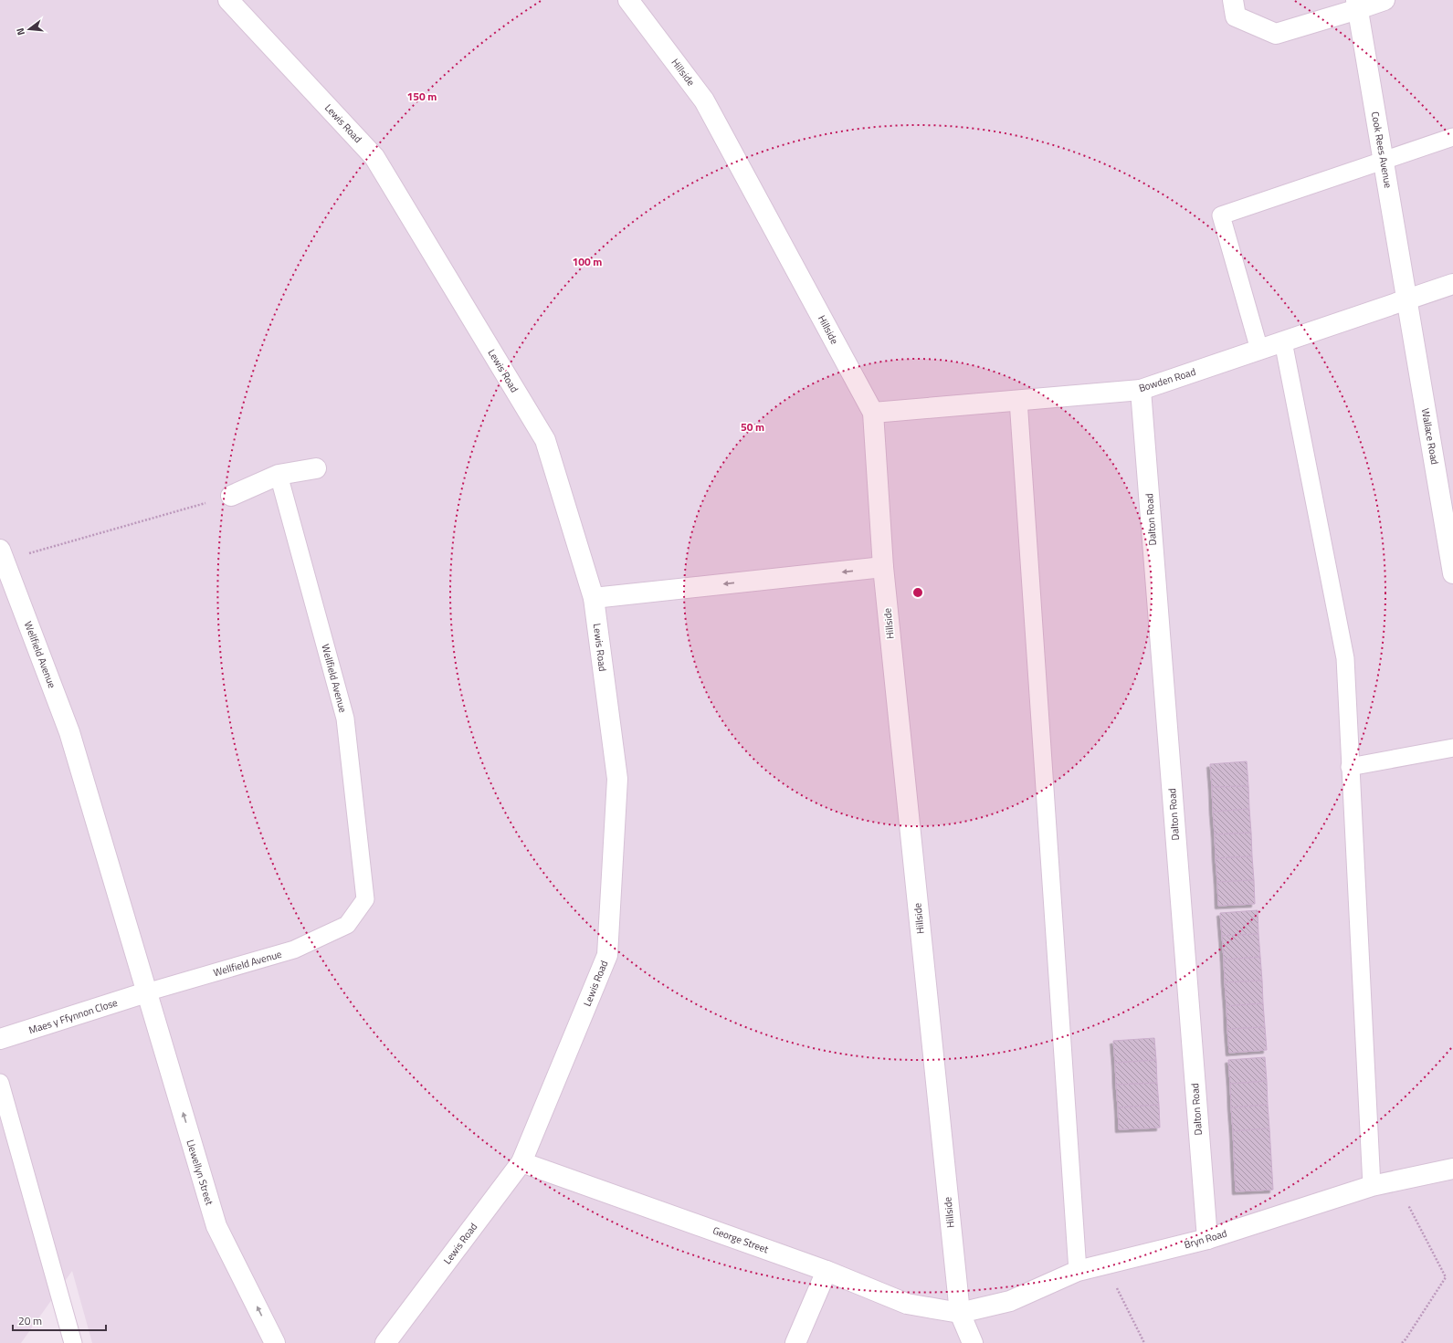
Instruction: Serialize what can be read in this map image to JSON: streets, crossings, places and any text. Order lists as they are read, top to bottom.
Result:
{
  "streets": {
    "street": [
      "Hillside",
      "Lewis Road",
      "Cook Rees Avenue",
      "Bowden Road",
      "Wallace Road",
      "Dalton Road",
      "Wellfield Avenue",
      "Maes y Ffynnon Close",
      "Llewellyn Street",
      "Bryn Road",
      "George Street"
    ]
  },
  "crossings": [
    ["Hillside", "Bowden Road"],
    ["Hillside", "Bryn Road"],
    ["Hillside", "George Street"],
    ["Lewis Road", "George Street"],
    ["Cook Rees Avenue", "Bowden Road"],
    ["Cook Rees Avenue", "Wallace Road"],
    ["Bowden Road", "Wallace Road"],
    ["Bowden Road", "Dalton Road"],
    ["Dalton Road", "Bryn Road"],
    ["Wellfield Avenue", "Maes y Ffynnon Close"],
    ["Wellfield Avenue", "Llewellyn Street"],
    ["Maes y Ffynnon Close", "Llewellyn Street"],
    ["Bryn Road", "George Street"]
  ],
  "one_way": ["Llewellyn Street"],
  "scale_bar": "20 m",
  "north": "left",
  "rings": ["150 m", "100 m", "50 m"]
}
